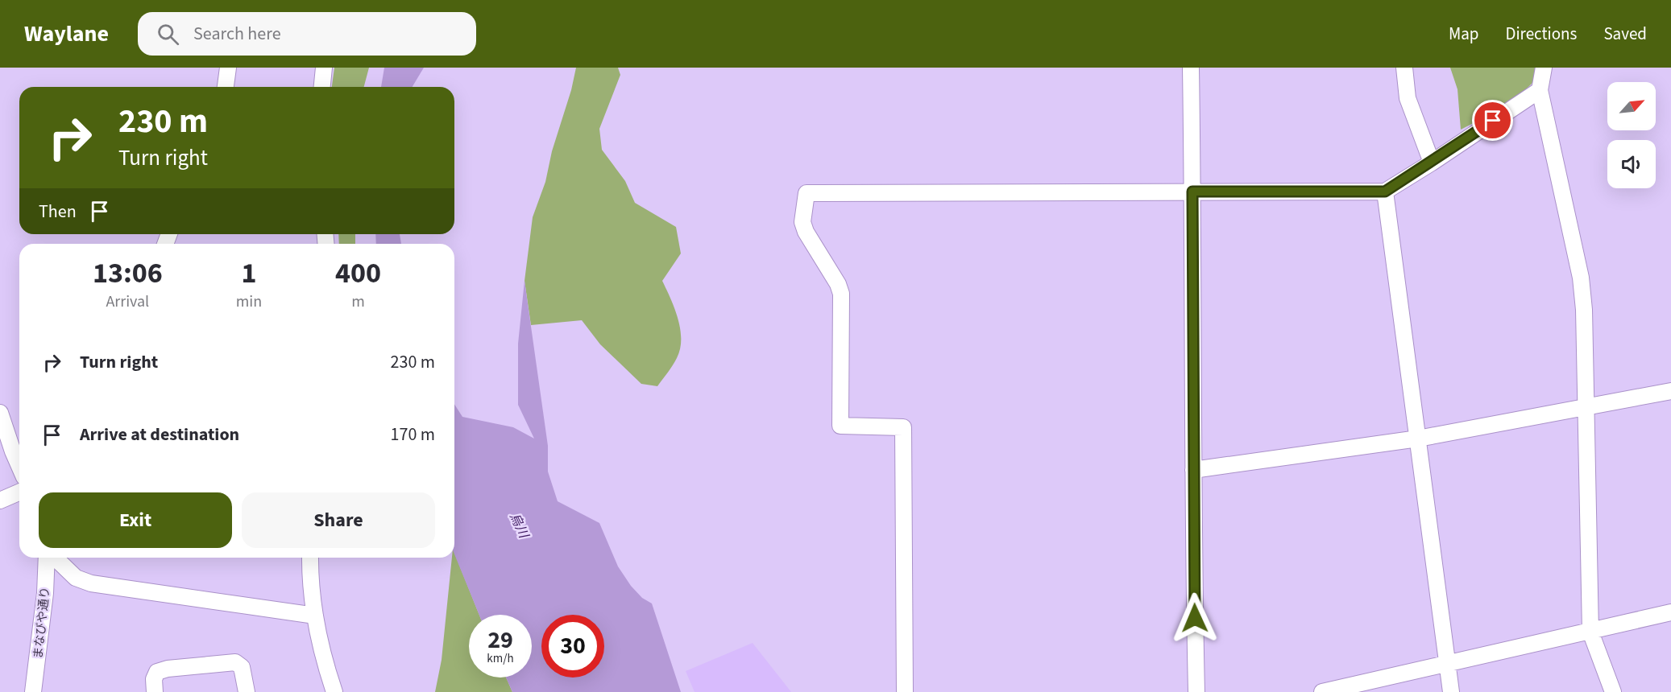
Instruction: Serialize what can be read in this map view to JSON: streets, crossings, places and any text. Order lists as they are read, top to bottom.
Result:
{
  "streets": {
    "street": ["まなびや通り"]
  },
  "water": ["烏川"],
  "north": "top right",
  "page": {
    "header": "Waylane",
    "search": "Search here",
    "nav": ["Map", "Directions", "Saved"],
    "turn": ["230 m", "Turn right"],
    "then": "Then",
    "eta": [
      "13:06",
      "Arrival",
      "1",
      "min",
      "400",
      "m"
    ],
    "list": [
      {
        "name": "Turn right",
        "value": "230 m"
      },
      {
        "name": "Arrive at destination",
        "value": "170 m"
      }
    ],
    "buttons": ["Exit", "Share"],
    "speed": "29 km/h",
    "limit": "30"
  }
}
